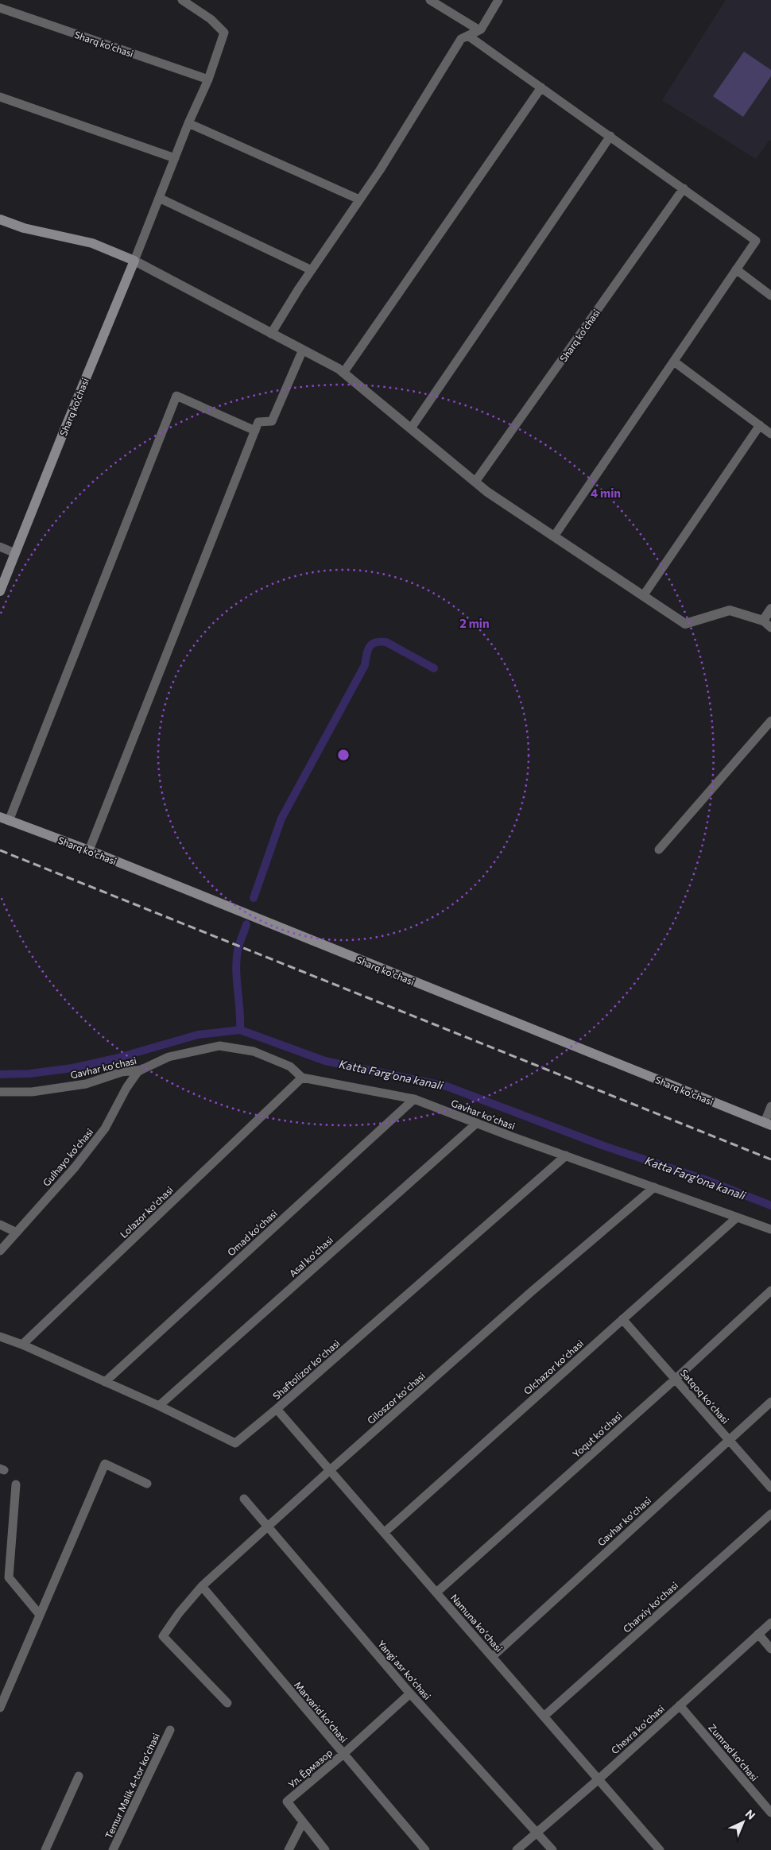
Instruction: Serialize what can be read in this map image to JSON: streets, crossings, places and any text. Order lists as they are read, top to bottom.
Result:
{
  "streets": {
    "main road": ["Sharq ko'chasi"],
    "street": [
      "Gavhar koʻchasi",
      "Gulhayo ko'chasi",
      "Lolazor ko'chasi",
      "Omad ko'chasi",
      "Asal koʻchasi",
      "Olchazor koʻchasi",
      "Shaftolizor koʻchasi",
      "Satqoq koʻchasi",
      "Giloszor koʻchasi",
      "Yoqut koʻchasi",
      "Charxiy koʻchasi",
      "Namuna koʻchasi",
      "Yangi asr koʻchasi",
      "Marvarid koʻchasi",
      "Chexra koʻchasi",
      "Zumrad koʻchasi",
      "Ул. Ёрмазор",
      "Temur Malik 4-tor koʻchasi"
    ]
  },
  "crossings": [
    ["Gavhar koʻchasi", "Gulhayo ko'chasi"],
    ["Gavhar koʻchasi", "Lolazor ko'chasi"],
    ["Gavhar koʻchasi", "Omad ko'chasi"],
    ["Gavhar koʻchasi", "Asal koʻchasi"],
    ["Gavhar koʻchasi", "Olchazor koʻchasi"],
    ["Gavhar koʻchasi", "Shaftolizor koʻchasi"],
    ["Gavhar koʻchasi", "Satqoq koʻchasi"],
    ["Gavhar koʻchasi", "Giloszor koʻchasi"],
    ["Gavhar koʻchasi", "Namuna koʻchasi"],
    ["Lolazor ko'chasi", "Shaftolizor koʻchasi"],
    ["Omad ko'chasi", "Shaftolizor koʻchasi"],
    ["Asal koʻchasi", "Shaftolizor koʻchasi"],
    ["Olchazor koʻchasi", "Satqoq koʻchasi"],
    ["Olchazor koʻchasi", "Namuna koʻchasi"],
    ["Shaftolizor koʻchasi", "Namuna koʻchasi"],
    ["Satqoq koʻchasi", "Yoqut koʻchasi"],
    ["Giloszor koʻchasi", "Namuna koʻchasi"],
    ["Giloszor koʻchasi", "Yangi asr koʻchasi"],
    ["Giloszor koʻchasi", "Marvarid koʻchasi"],
    ["Yoqut koʻchasi", "Namuna koʻchasi"],
    ["Charxiy koʻchasi", "Namuna koʻchasi"],
    ["Namuna koʻchasi", "Chexra koʻchasi"],
    ["Yangi asr koʻchasi", "Chexra koʻchasi"],
    ["Yangi asr koʻchasi", "Ул. Ёрмазор"],
    ["Marvarid koʻchasi", "Ул. Ёрмазор"],
    ["Chexra koʻchasi", "Zumrad koʻchasi"]
  ],
  "water": ["Katta Farg'ona kanali"],
  "north": "top right",
  "rings": ["4 min", "2 min"]
}
